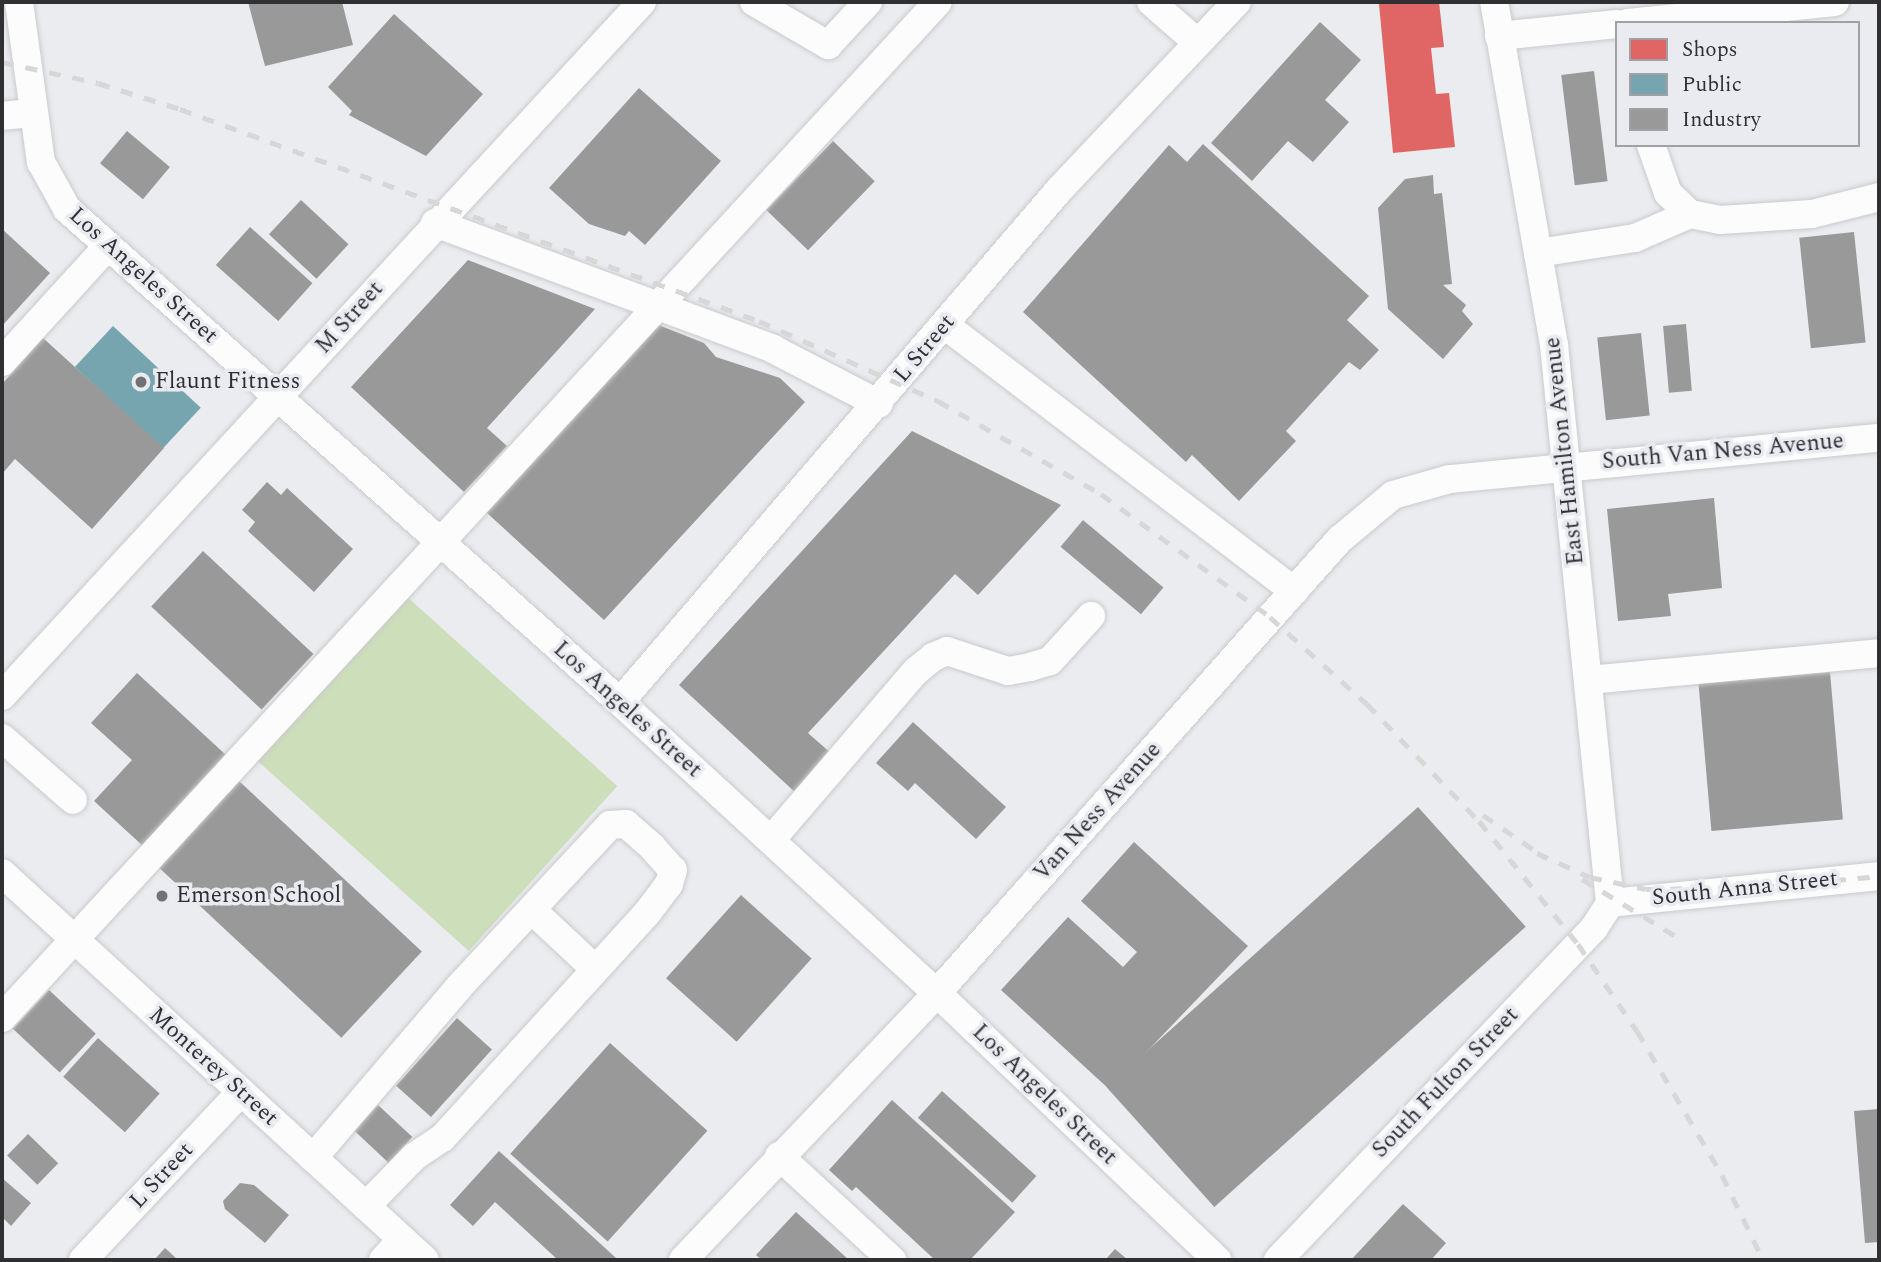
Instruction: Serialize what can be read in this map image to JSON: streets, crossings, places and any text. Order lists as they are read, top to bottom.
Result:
{
  "streets": {
    "street": [
      "Los Angeles Street",
      "M Street",
      "L Street",
      "East Hamilton Avenue",
      "South Van Ness Avenue",
      "Van Ness Avenue",
      "South Anna Street",
      "Monterey Street",
      "South Fulton Street"
    ]
  },
  "crossings": [
    ["Los Angeles Street", "M Street"],
    ["Los Angeles Street", "L Street"],
    ["Los Angeles Street", "Van Ness Avenue"],
    ["L Street", "Monterey Street"],
    ["East Hamilton Avenue", "South Van Ness Avenue"],
    ["East Hamilton Avenue", "Van Ness Avenue"],
    ["East Hamilton Avenue", "South Anna Street"],
    ["East Hamilton Avenue", "South Fulton Street"],
    ["South Van Ness Avenue", "Van Ness Avenue"],
    ["South Anna Street", "South Fulton Street"]
  ],
  "places": ["Flaunt Fitness", "Emerson School"],
  "legend": ["Shops", "Public", "Industry"]
}
